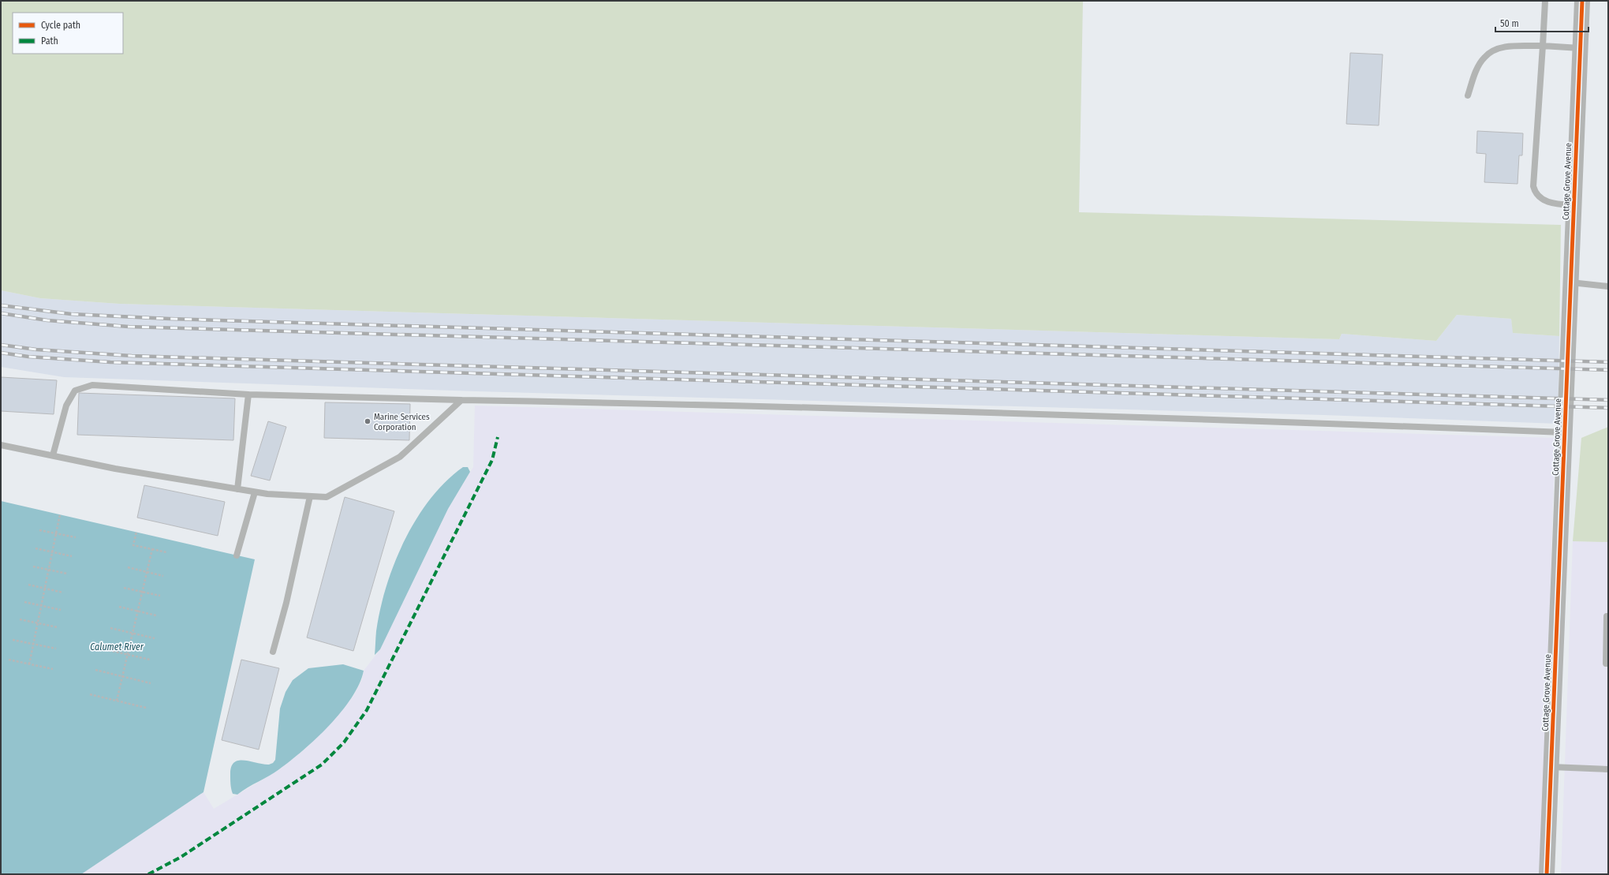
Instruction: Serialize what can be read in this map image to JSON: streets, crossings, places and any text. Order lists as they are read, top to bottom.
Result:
{
  "streets": {
    "street": ["Cottage Grove Avenue"]
  },
  "water": ["Calumet River"],
  "places": ["Marine Services Corporation"],
  "legend": ["Cycle path", "Path"],
  "scale_bar": "50 m"
}
